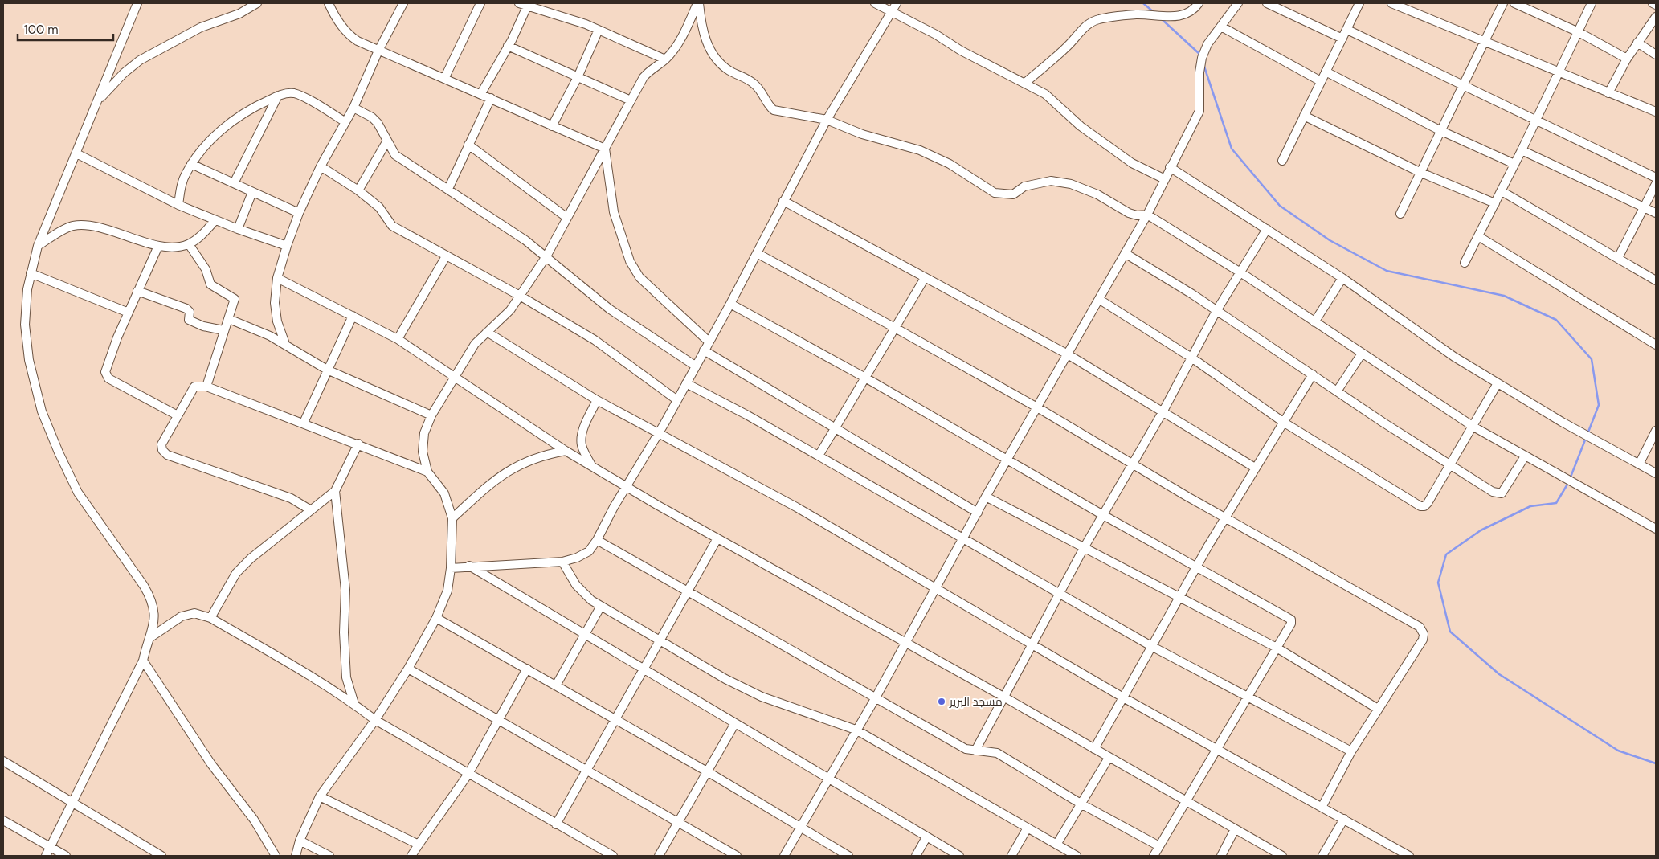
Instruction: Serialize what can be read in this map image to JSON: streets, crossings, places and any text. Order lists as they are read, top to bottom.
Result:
{
  "places": ["مسجد البرير"],
  "scale_bar": "100 m"
}
